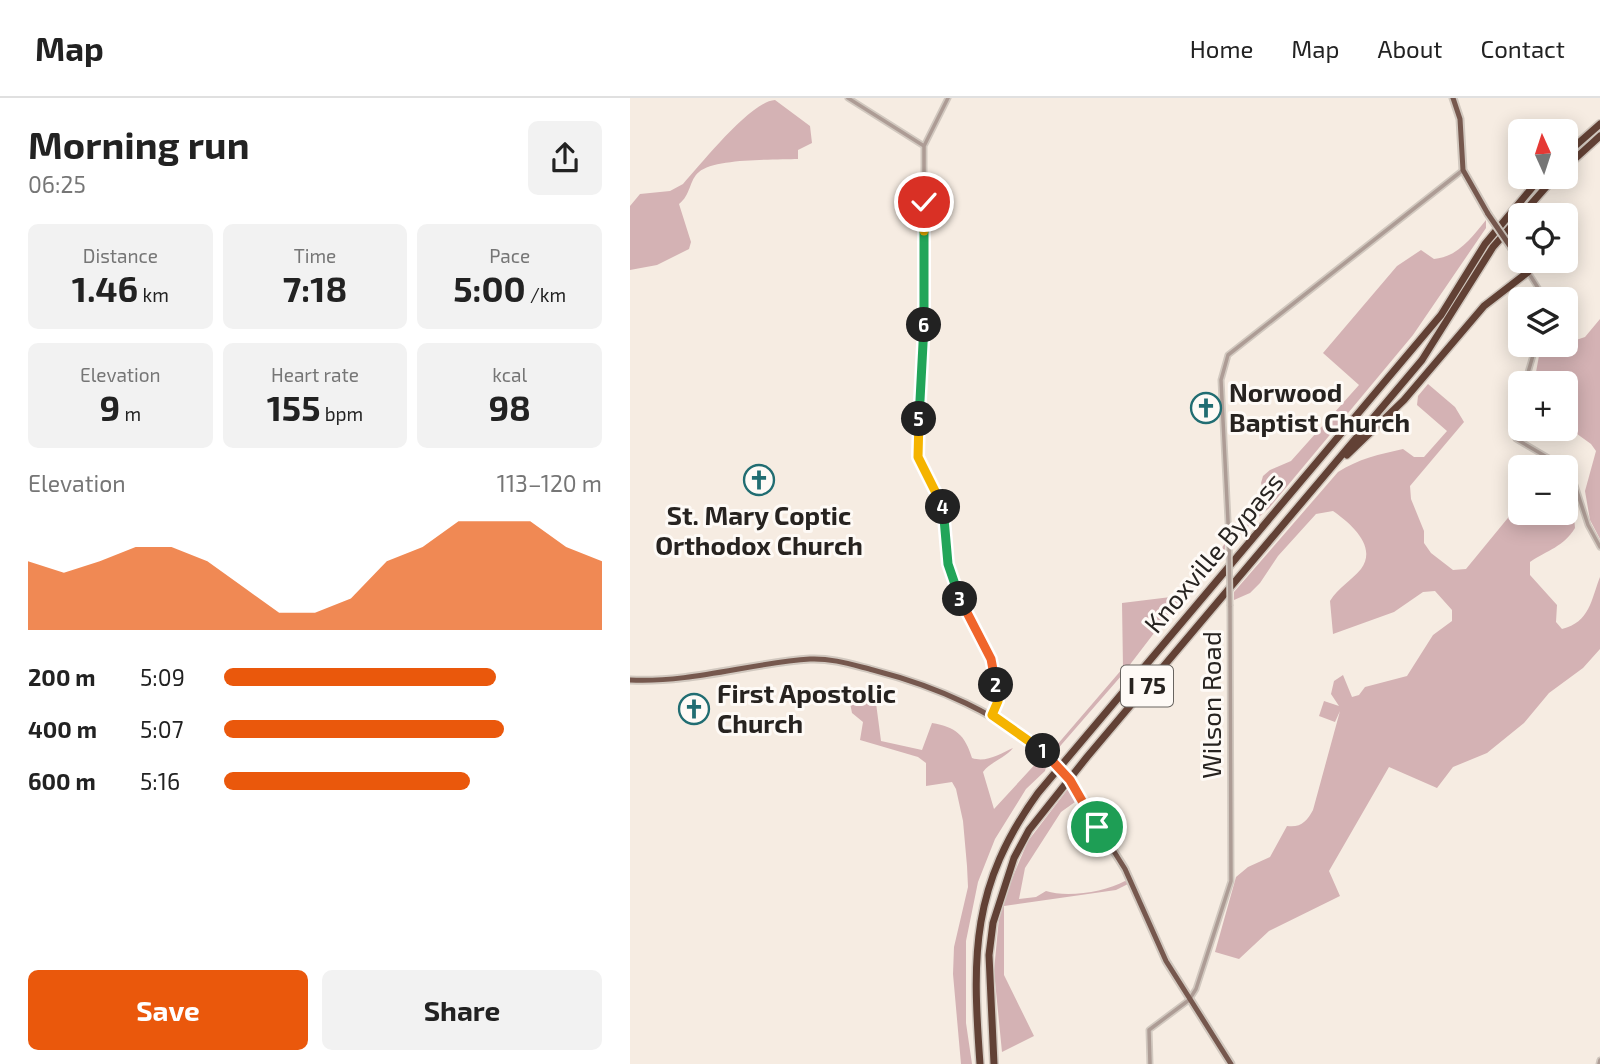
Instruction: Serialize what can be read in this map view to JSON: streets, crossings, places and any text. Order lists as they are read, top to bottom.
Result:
{
  "streets": {
    "highway": ["Knoxville Bypass", "I 75"],
    "street": ["Wilson Road"]
  },
  "places": {
    "church": ["Norwood Baptist Church", "St. Mary Coptic Orthodox Church", "First Apostolic Church"]
  },
  "north": "top",
  "page": {
    "header": "Map",
    "nav": [
      "Home",
      "Map",
      "About",
      "Contact"
    ],
    "heading": ["Morning run", "06:25"],
    "map_buttons": ["+", "−"],
    "stats": [
      ["Distance", "1.46 km"],
      ["Time", "7:18"],
      ["Pace", "5:00 /km"],
      ["Elevation", "9 m"],
      ["Heart rate", "155 bpm"],
      ["kcal", "98"]
    ],
    "pins": [
      "6",
      "5",
      "4",
      "3",
      "2",
      "1"
    ],
    "chart": ["Elevation", "113–120 m"],
    "list": [
      {
        "name": "200 m",
        "note": "5:09"
      },
      {
        "name": "400 m",
        "note": "5:07"
      },
      {
        "name": "600 m",
        "note": "5:16"
      }
    ],
    "buttons": ["Save", "Share"]
  }
}
